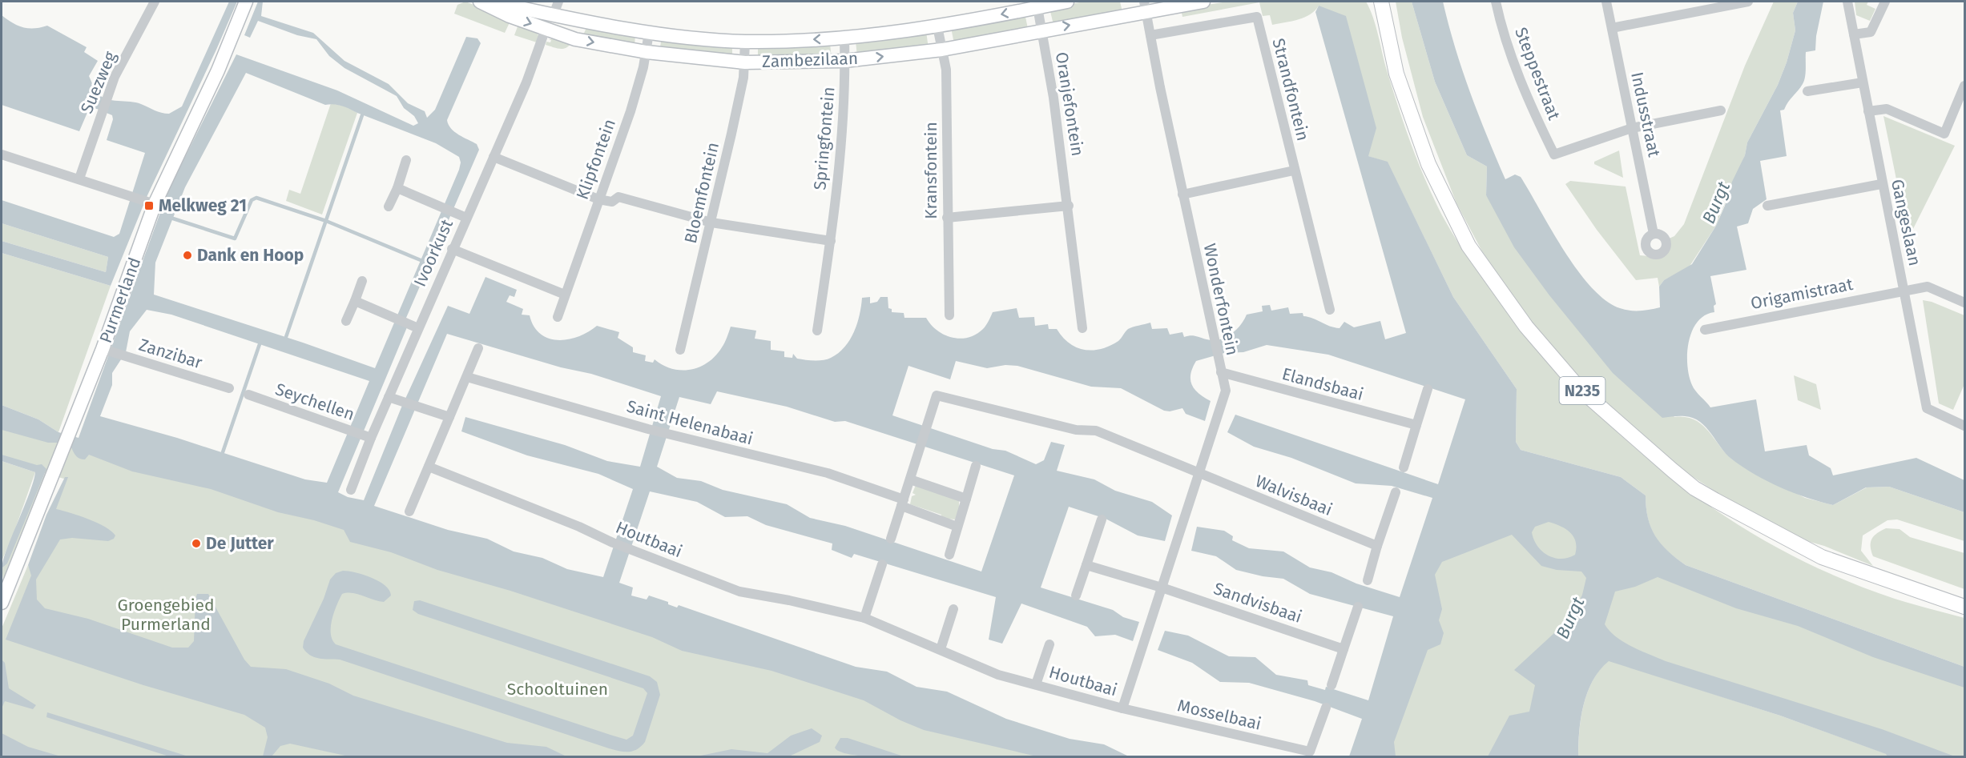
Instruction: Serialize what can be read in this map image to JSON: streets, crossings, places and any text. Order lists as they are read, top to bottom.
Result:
{
  "streets": {
    "main road": ["N235"],
    "street": [
      "Zambezilaan",
      "Steppestraat",
      "Suezweg",
      "Strandfontein",
      "Oranjefontein",
      "Indusstraat",
      "Springfontein",
      "Klipfontein",
      "Kransfontein",
      "Bloemfontein",
      "Gangeslaan",
      "Ivoorkust",
      "Origamistraat",
      "Wonderfontein",
      "Purmerland",
      "Zanzibar",
      "Elandsbaai",
      "Seychellen",
      "Saint Helenabaai",
      "Walvisbaai",
      "Houtbaai",
      "Sandvisbaai",
      "Mosselbaai"
    ]
  },
  "crossings": [
    ["Zambezilaan", "Oranjefontein"],
    ["Zambezilaan", "Springfontein"],
    ["Zambezilaan", "Klipfontein"],
    ["Zambezilaan", "Kransfontein"],
    ["Zambezilaan", "Bloemfontein"],
    ["Zambezilaan", "Ivoorkust"],
    ["Zambezilaan", "Wonderfontein"],
    ["Steppestraat", "Indusstraat"],
    ["Strandfontein", "Wonderfontein"],
    ["Gangeslaan", "Origamistraat"],
    ["Ivoorkust", "Seychellen"],
    ["Wonderfontein", "Elandsbaai"],
    ["Wonderfontein", "Walvisbaai"],
    ["Wonderfontein", "Houtbaai"],
    ["Wonderfontein", "Sandvisbaai"],
    ["Wonderfontein", "Mosselbaai"],
    ["Purmerland", "Zanzibar"],
    ["Houtbaai", "Mosselbaai"]
  ],
  "water": ["Burgt"],
  "parks": ["Groengebied Purmerland", "Schooltuinen"],
  "places": {
    "transit": ["Melkweg 21"],
    "other": ["Dank en Hoop", "De Jutter"]
  }
}
